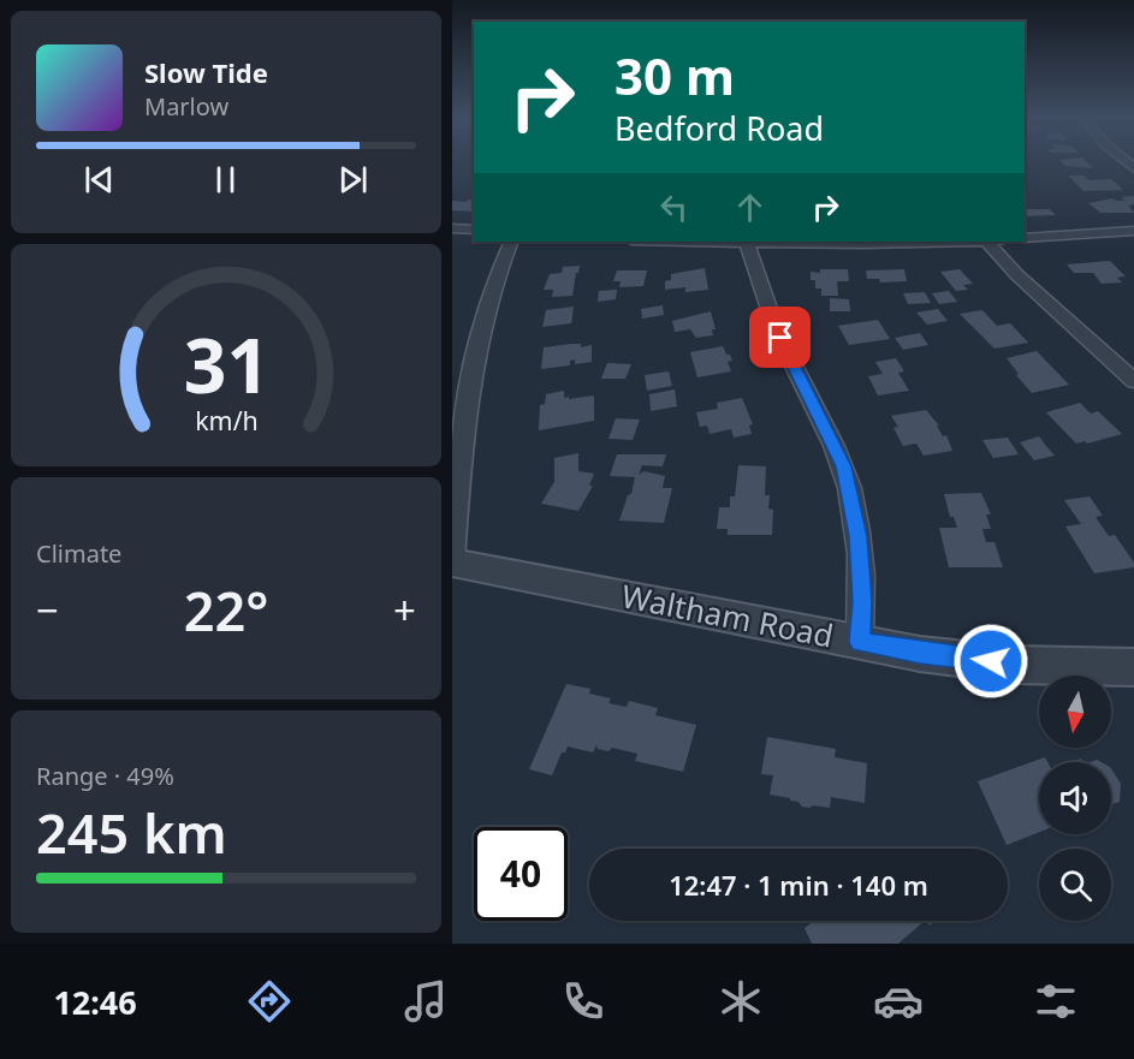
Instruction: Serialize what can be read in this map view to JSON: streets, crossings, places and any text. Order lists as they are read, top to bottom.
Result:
{
  "streets": {
    "street": ["Waltham Road"]
  },
  "north": "bottom",
  "page": {
    "turn": ["30 m", "Bedford Road"],
    "song": ["Slow Tide", "Marlow"],
    "tile": [
      "Climate",
      ["Range · 49%", "245 km"]
    ],
    "heat": ["−", "22°", "+"],
    "limit": "40",
    "trip": "12:47 · 1 min · 140 m",
    "tabs": "12:46",
    "gauge": ["31", "km/h"]
  }
}
